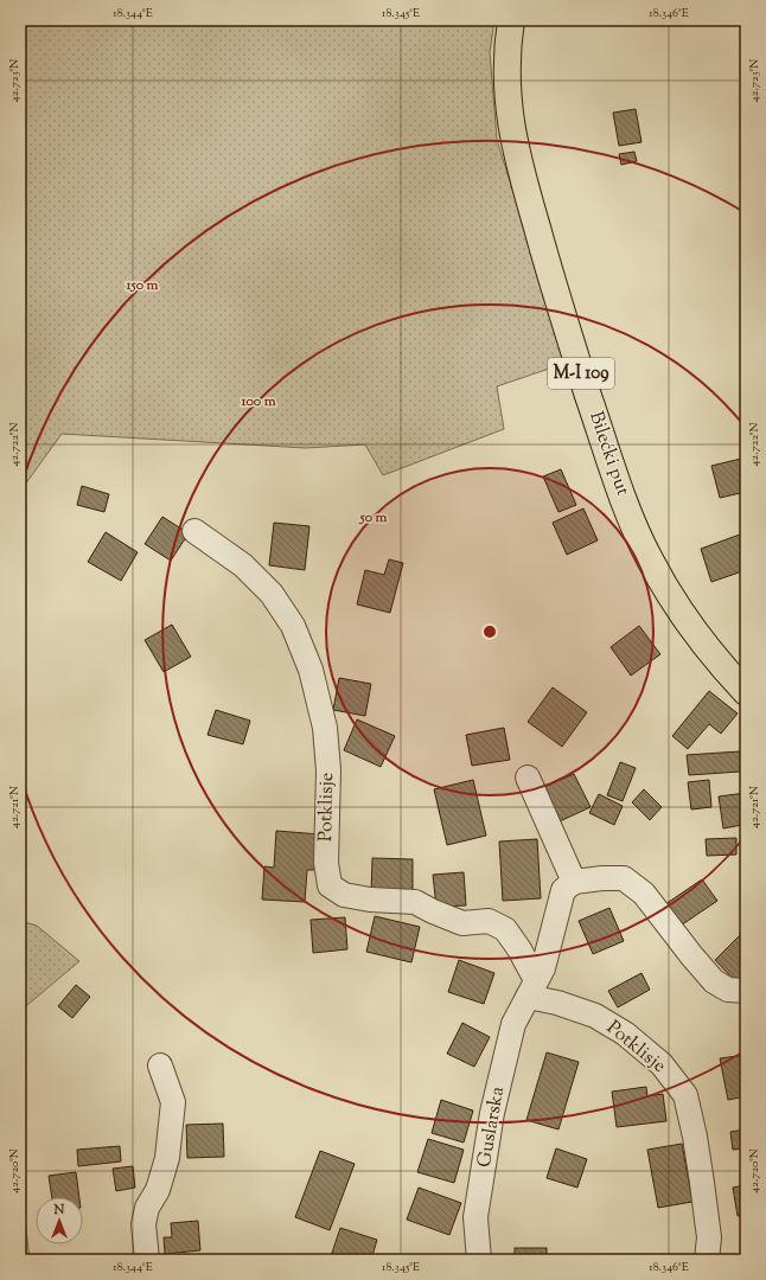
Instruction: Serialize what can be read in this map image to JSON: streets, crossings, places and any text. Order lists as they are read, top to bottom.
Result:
{
  "streets": {
    "main road": ["M-I 109", "Bilećki put"],
    "street": ["Potklisje", "Guslarska"]
  },
  "crossings": [
    ["Potklisje", "Guslarska"]
  ],
  "north": "top",
  "coordinates": [
    "18.344°E",
    "18.345°E",
    "18.346°E",
    "42.723°N",
    "42.722°N",
    "42.721°N",
    "42.720°N"
  ],
  "rings": ["150 m", "100 m", "50 m"]
}
